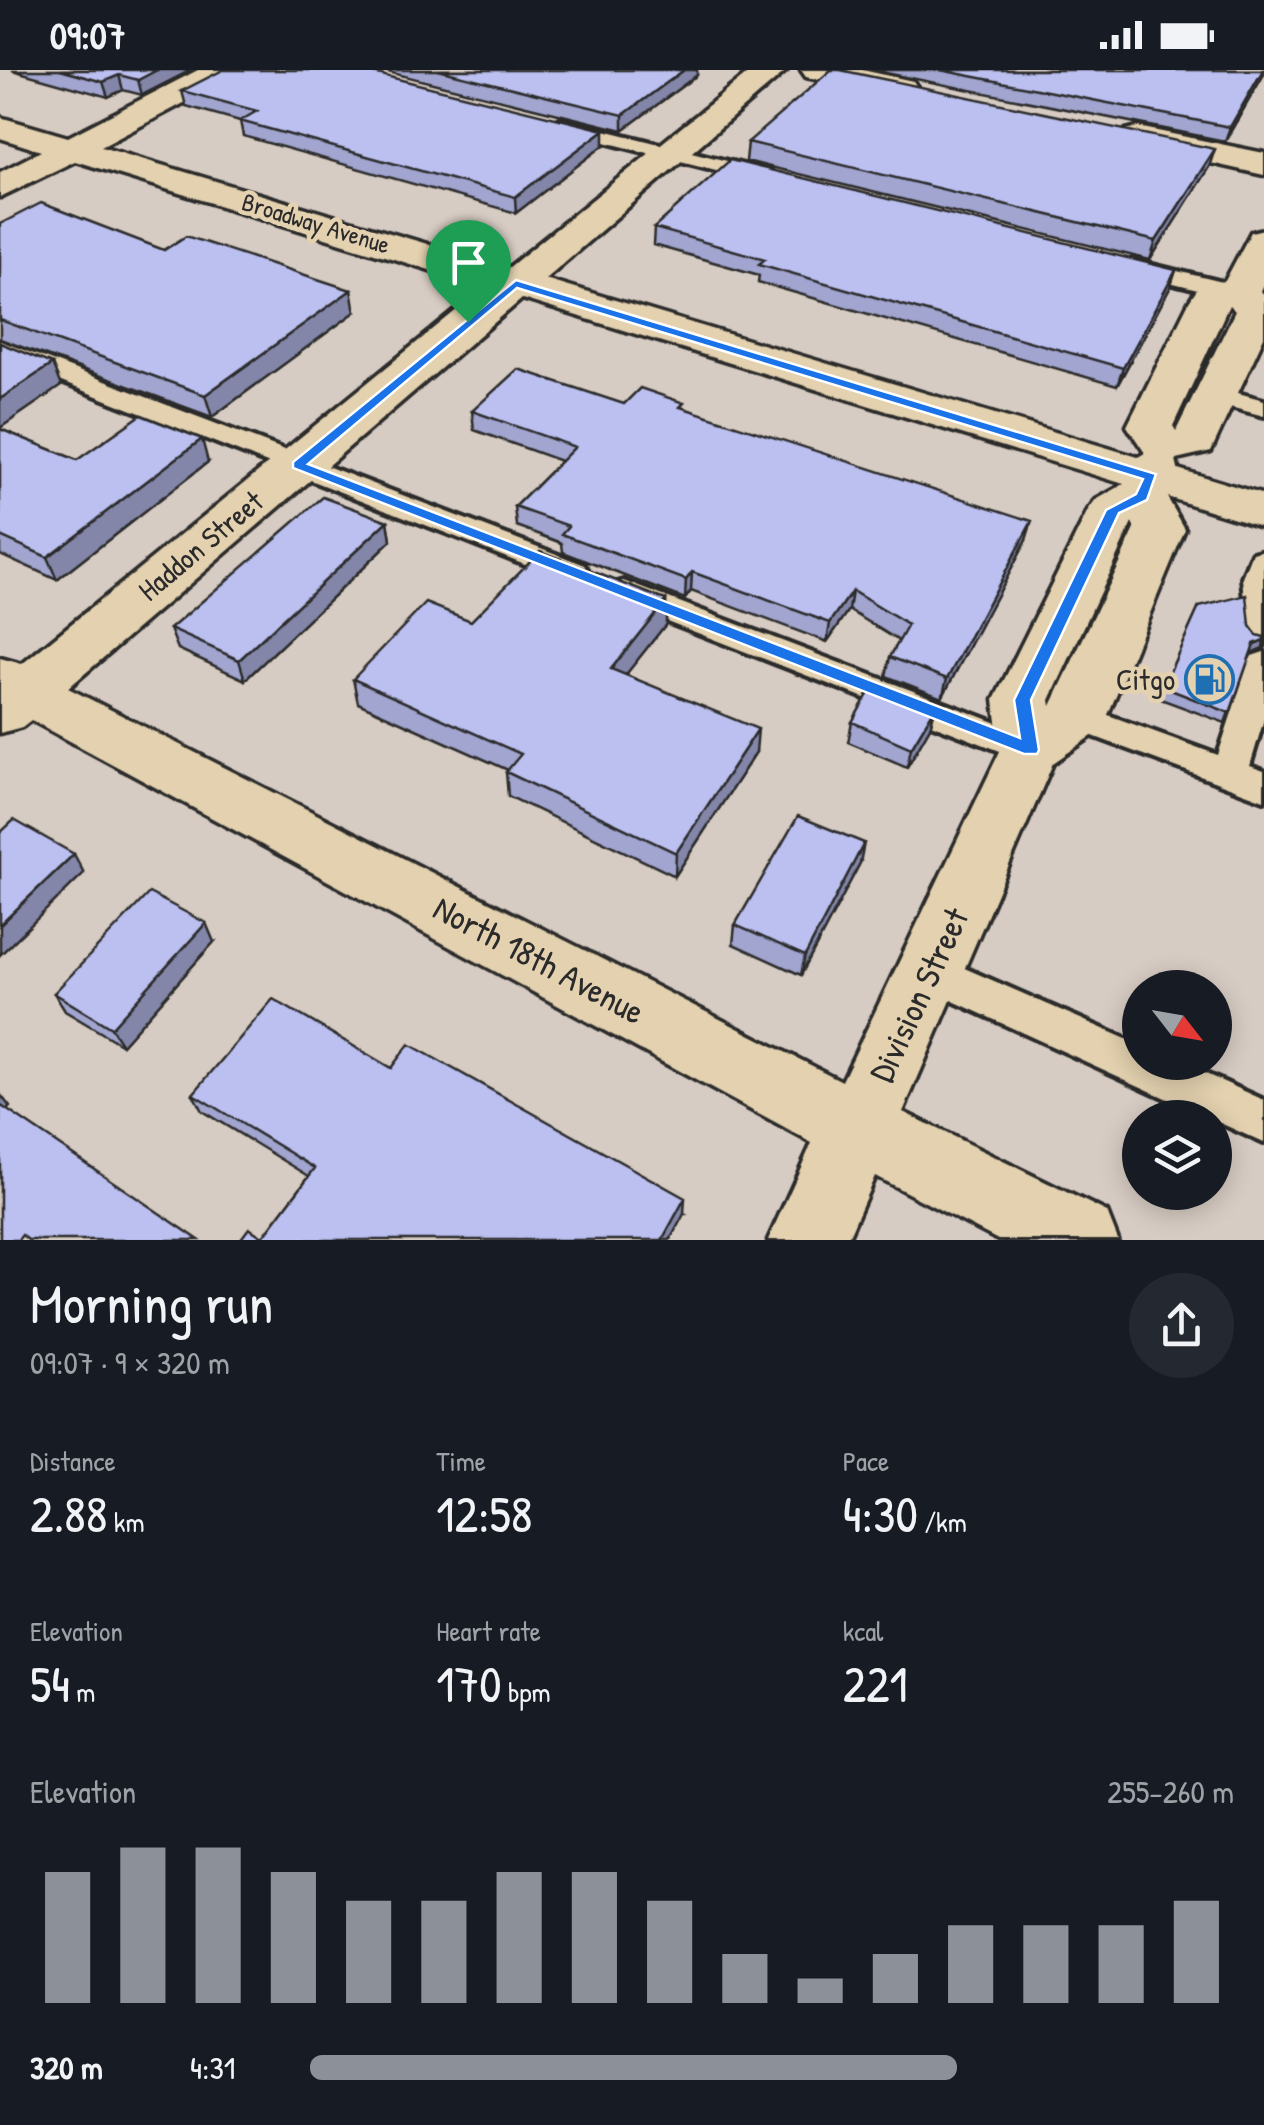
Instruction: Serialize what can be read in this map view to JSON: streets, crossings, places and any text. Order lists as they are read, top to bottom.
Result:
{
  "streets": {
    "street": [
      "Broadway Avenue",
      "Haddon Street",
      "North 18th Avenue",
      "Division Street"
    ]
  },
  "crossings": [
    ["Broadway Avenue", "Haddon Street"],
    ["Broadway Avenue", "Division Street"],
    ["Haddon Street", "North 18th Avenue"],
    ["North 18th Avenue", "Division Street"]
  ],
  "places": {
    "fuel station": ["Citgo"]
  },
  "north": "bottom right",
  "page": {
    "status": "09:07",
    "heading": ["Morning run", "09:07 · 9 × 320 m"],
    "stats": [
      ["Distance", "2.88 km"],
      ["Time", "12:58"],
      ["Pace", "4:30 /km"],
      ["Elevation", "54 m"],
      ["Heart rate", "170 bpm"],
      ["kcal", "221"]
    ],
    "chart": ["Elevation", "255–260 m"],
    "list": [
      {
        "name": "320 m",
        "note": "4:31"
      }
    ]
  }
}
